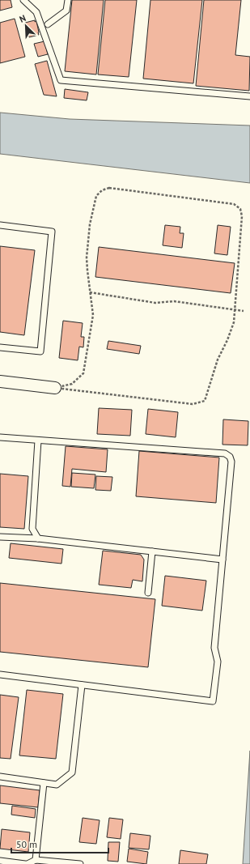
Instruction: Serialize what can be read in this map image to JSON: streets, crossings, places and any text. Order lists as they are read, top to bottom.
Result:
{
  "scale_bar": "50 m",
  "north": "top left"
}
